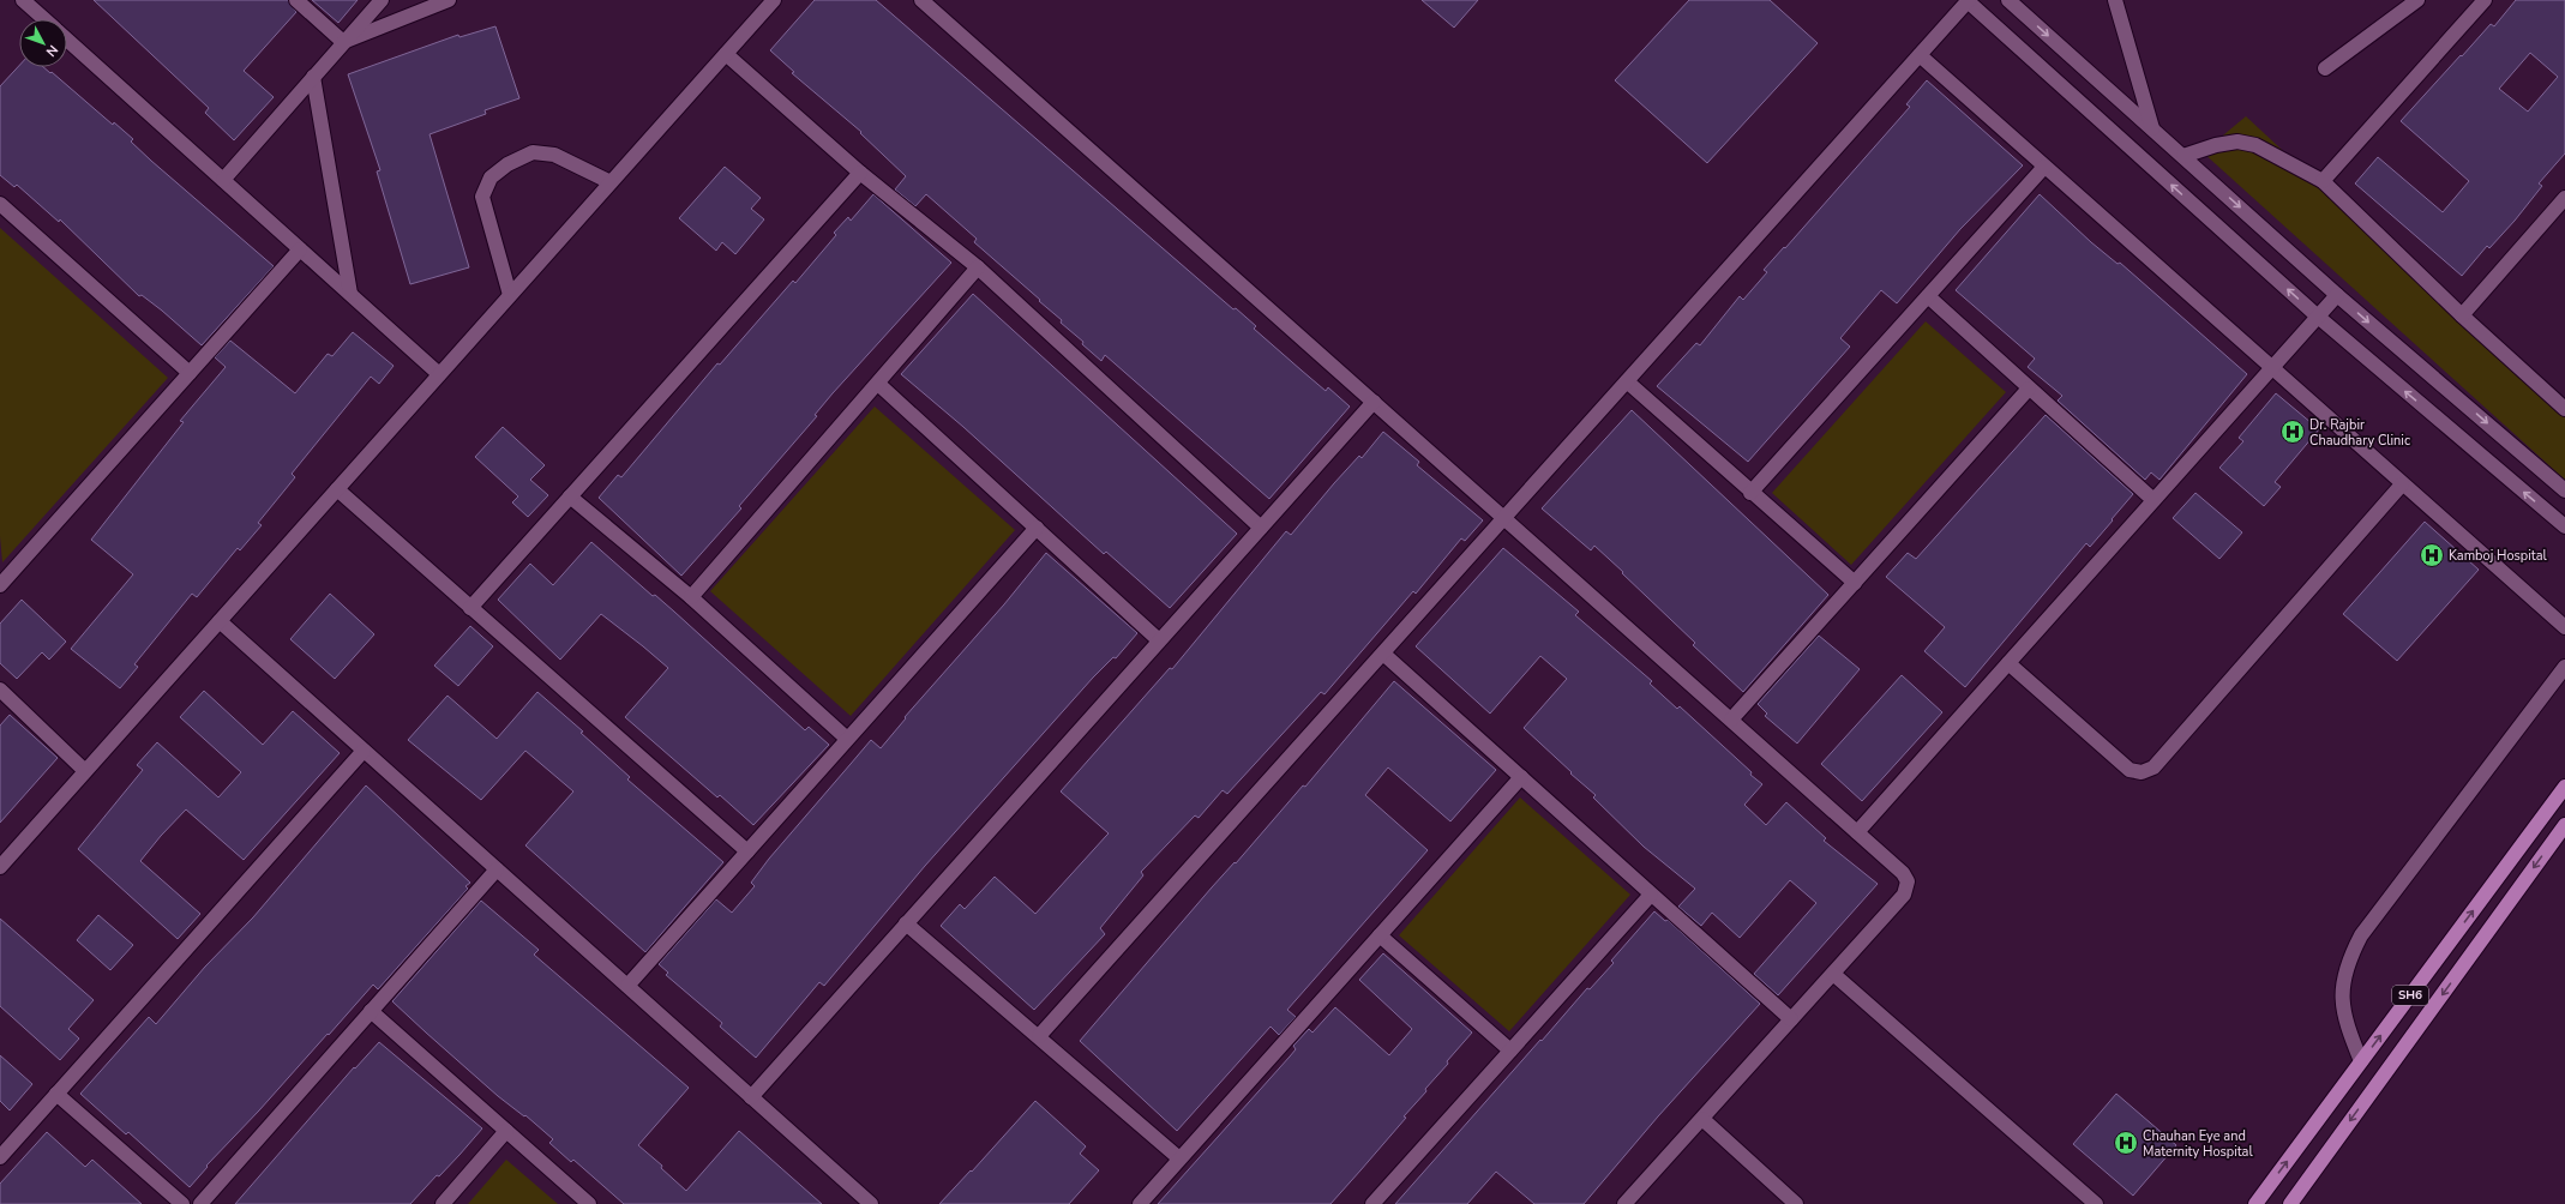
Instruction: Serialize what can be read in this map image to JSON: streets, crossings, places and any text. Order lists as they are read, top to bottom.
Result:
{
  "streets": {
    "main road": ["SH6"]
  },
  "places": {
    "hospital": ["Dr. Rajbir Chaudhary Clinic", "Kamboj Hospital", "Chauhan Eye and Maternity Hospital"]
  },
  "north": "bottom right"
}
